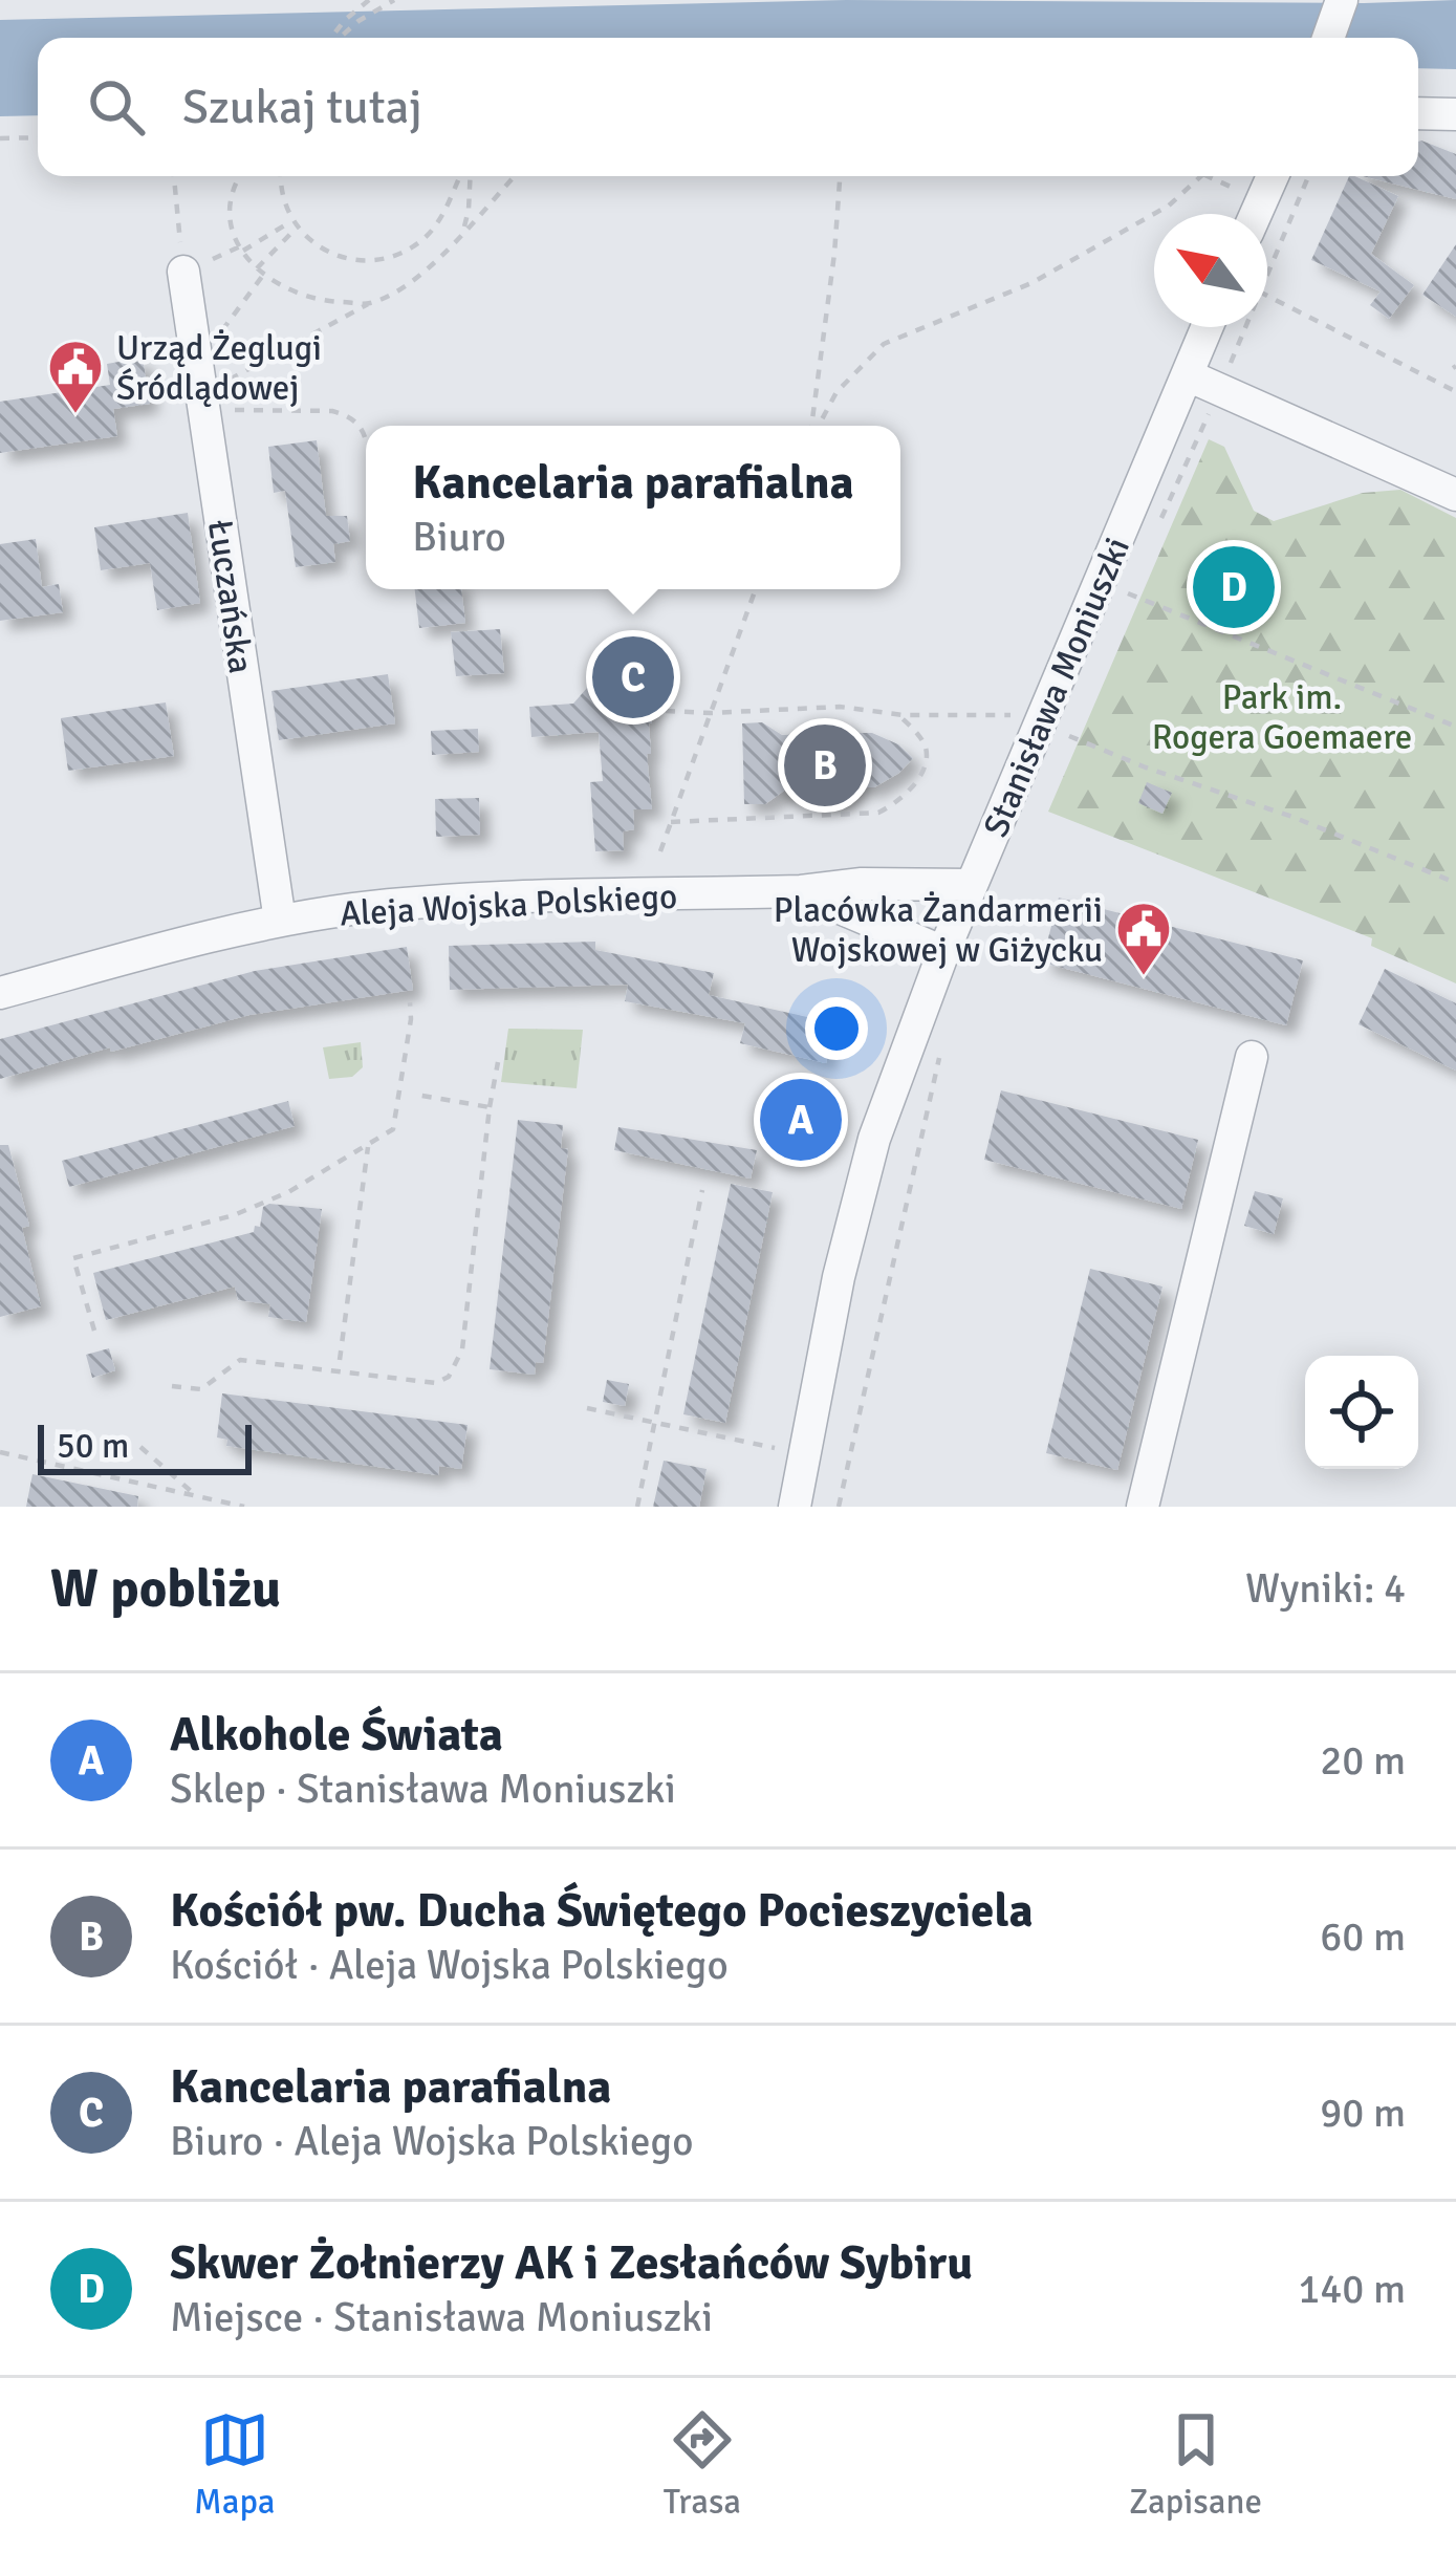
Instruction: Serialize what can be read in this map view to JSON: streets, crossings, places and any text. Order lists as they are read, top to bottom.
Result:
{
  "streets": {
    "street": ["Łuczańska", "Stanisława Moniuszki", "Aleja Wojska Polskiego"]
  },
  "crossings": [
    ["Łuczańska", "Aleja Wojska Polskiego"],
    ["Stanisława Moniuszki", "Aleja Wojska Polskiego"]
  ],
  "parks": ["Park im. Rogera Goemaere"],
  "places": {
    "public building": ["Urząd Żeglugi Śródlądowej", "Placówka Żandarmerii Wojskowej w Giżycku"]
  },
  "scale_bar": "50 m",
  "north": "top left",
  "page": {
    "search": "Szukaj tutaj",
    "popup": ["Kancelaria parafialna", "Biuro"],
    "pins": [
      "D",
      "C",
      "B",
      "A"
    ],
    "scale": "50 m",
    "heading": ["W pobliżu", "Wyniki: 4"],
    "list": [
      {
        "mark": "A",
        "name": "Alkohole Świata",
        "note": "Sklep · Stanisława Moniuszki",
        "value": "20 m"
      },
      {
        "mark": "B",
        "name": "Kościół pw. Ducha Świętego Pocieszyciela",
        "note": "Kościół · Aleja Wojska Polskiego",
        "value": "60 m"
      },
      {
        "mark": "C",
        "name": "Kancelaria parafialna",
        "note": "Biuro · Aleja Wojska Polskiego",
        "value": "90 m"
      },
      {
        "mark": "D",
        "name": "Skwer Żołnierzy AK i Zesłańców Sybiru",
        "note": "Miejsce · Stanisława Moniuszki",
        "value": "140 m"
      }
    ],
    "nav": ["Mapa", "Trasa", "Zapisane"]
  }
}
